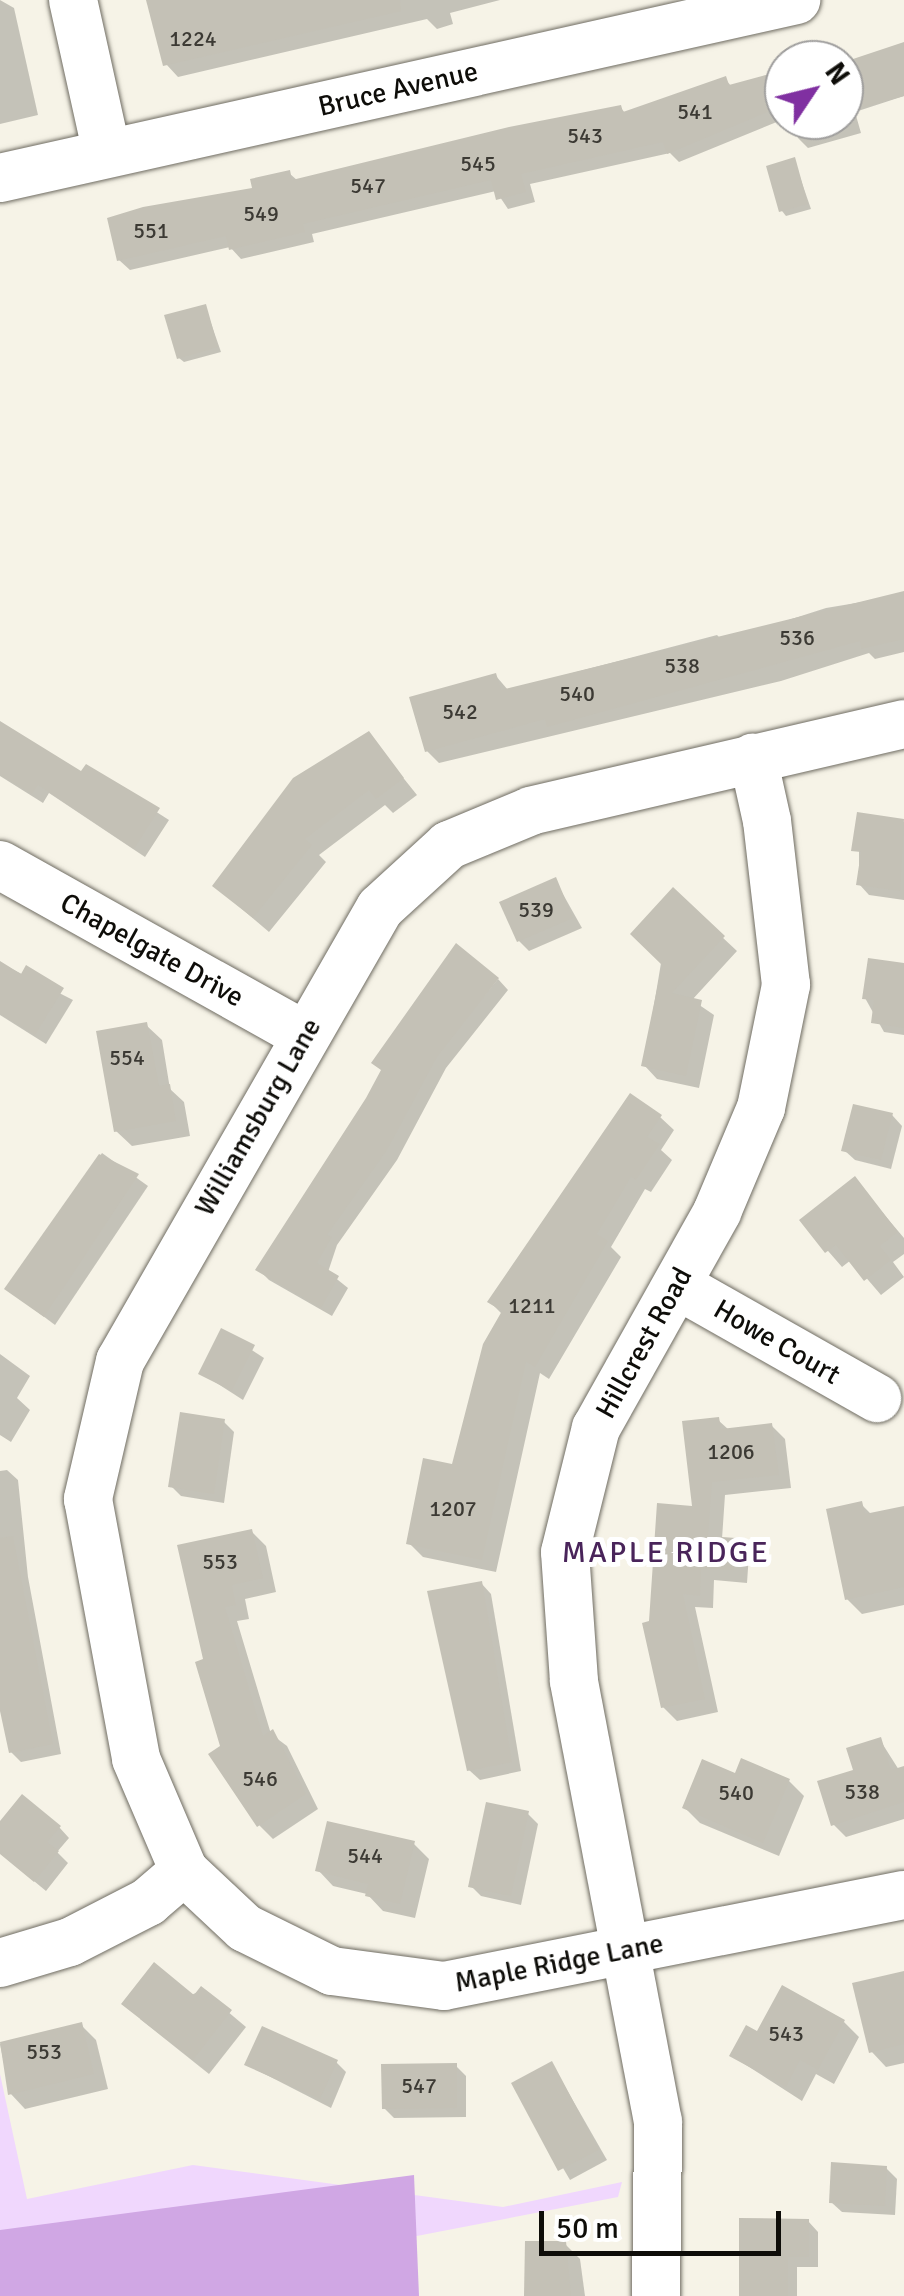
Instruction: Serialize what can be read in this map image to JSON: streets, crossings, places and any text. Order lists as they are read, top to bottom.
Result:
{
  "streets": {
    "street": [
      "Bruce Avenue",
      "Chapelgate Drive",
      "Williamsburg Lane",
      "Howe Court",
      "Hillcrest Road",
      "Maple Ridge Lane"
    ]
  },
  "crossings": [
    ["Chapelgate Drive", "Williamsburg Lane"],
    ["Williamsburg Lane", "Hillcrest Road"],
    ["Williamsburg Lane", "Maple Ridge Lane"],
    ["Howe Court", "Hillcrest Road"],
    ["Hillcrest Road", "Maple Ridge Lane"]
  ],
  "districts": ["MAPLE RIDGE"],
  "house_numbers": [
    "1224",
    "541",
    "543",
    "545",
    "547",
    "549",
    "551",
    "536",
    "538",
    "540",
    "542",
    "539",
    "554",
    "1211",
    "1206",
    "1207",
    "553",
    "546",
    "538",
    "540",
    "544",
    "543",
    "553",
    "547"
  ],
  "scale_bar": "50 m",
  "north": "top right"
}
